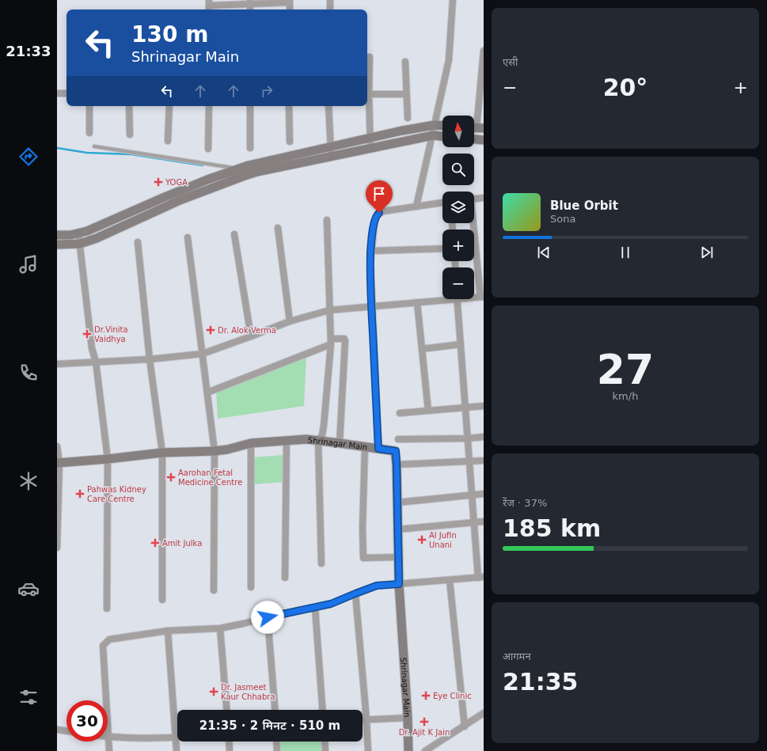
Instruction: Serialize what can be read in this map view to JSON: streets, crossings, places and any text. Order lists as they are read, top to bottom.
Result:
{
  "streets": {
    "main road": ["Shrinagar Main"]
  },
  "places": {
    "health": [
      "YOGA",
      "Dr. Alok Verma",
      "Dr.Vinita Vaidhya",
      "Aarohan Fetal Medicine Centre",
      "Pahwas Kidney Care Centre",
      "Al Jufin Unani",
      "Amit Julka",
      "Dr. Jasmeet Kaur Chhabra",
      "Eye Clinic",
      "Dr. Ajit K Jain"
    ]
  },
  "north": "top",
  "page": {
    "tabs": "21:33",
    "tile": [
      "एसी",
      ["27", "km/h"],
      ["रेंज · 37%", "185 km"],
      ["आगमन", "21:35"]
    ],
    "turn": ["130 m", "Shrinagar Main"],
    "heat": ["−", "20°", "+"],
    "map_buttons": ["+", "−"],
    "song": ["Blue Orbit", "Sona"],
    "limit": "30",
    "trip": "21:35 · 2 मिनट · 510 m"
  }
}
